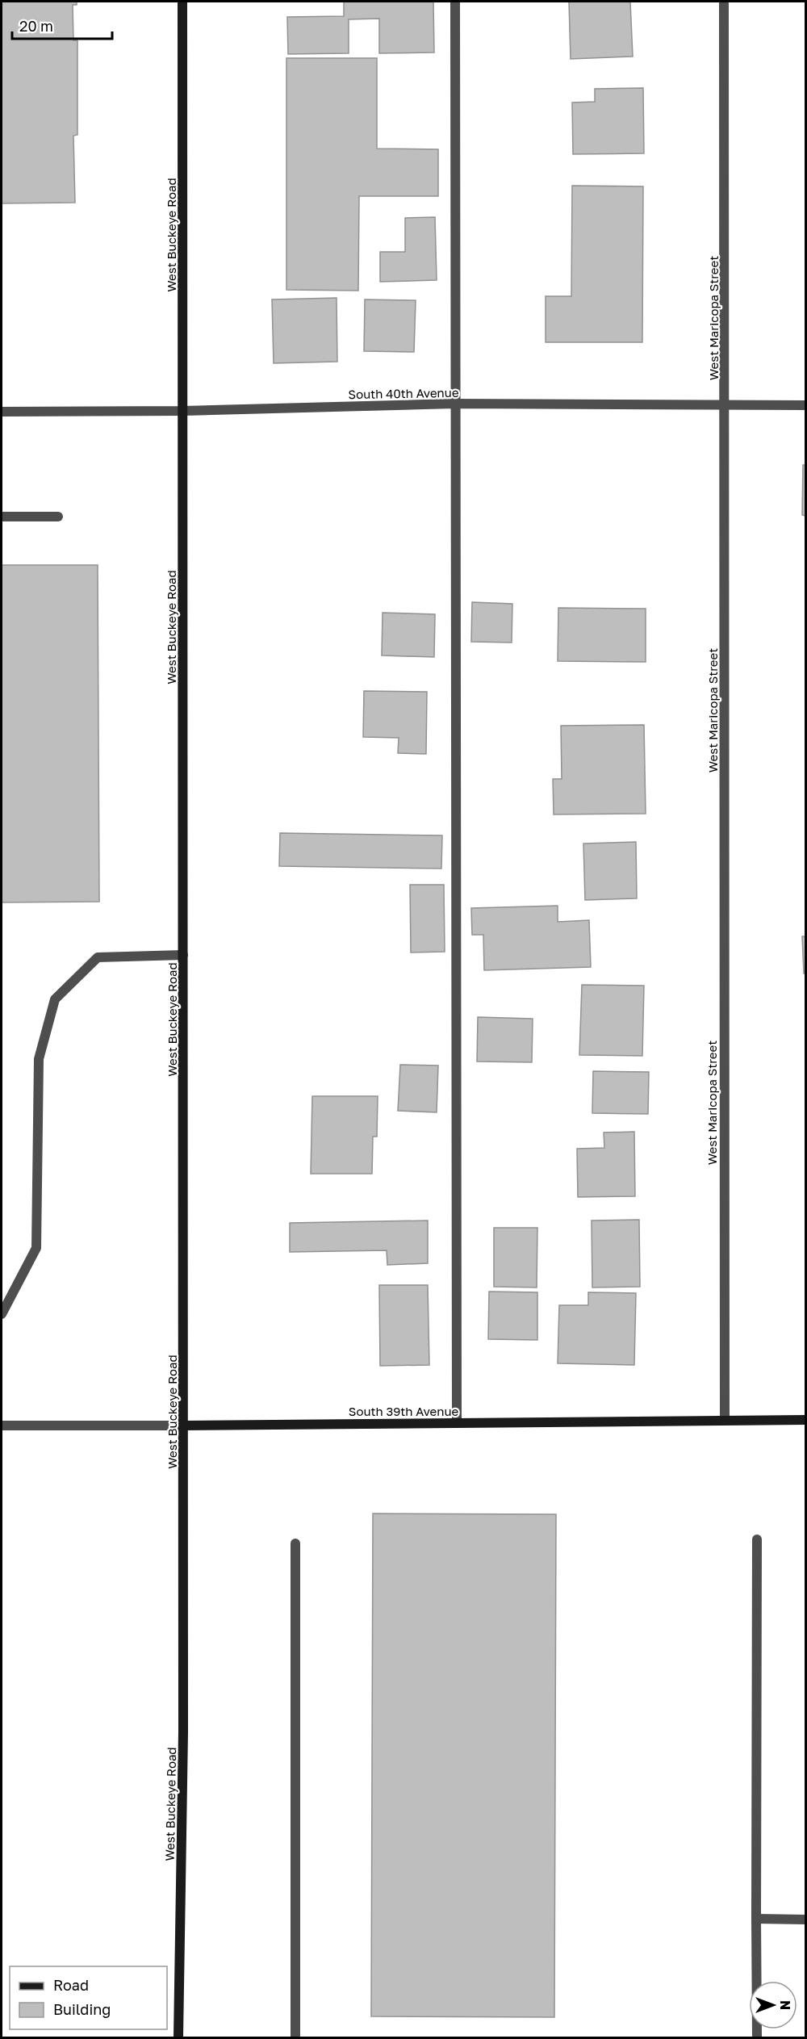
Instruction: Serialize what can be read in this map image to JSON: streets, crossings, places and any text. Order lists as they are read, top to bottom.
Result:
{
  "streets": {
    "main road": ["West Buckeye Road", "South 39th Avenue"],
    "street": ["West Maricopa Street", "South 40th Avenue"]
  },
  "crossings": [
    ["West Buckeye Road", "South 40th Avenue"],
    ["West Buckeye Road", "South 39th Avenue"],
    ["West Maricopa Street", "South 40th Avenue"],
    ["West Maricopa Street", "South 39th Avenue"]
  ],
  "legend": ["Road", "Building"],
  "scale_bar": "20 m",
  "north": "right"
}
